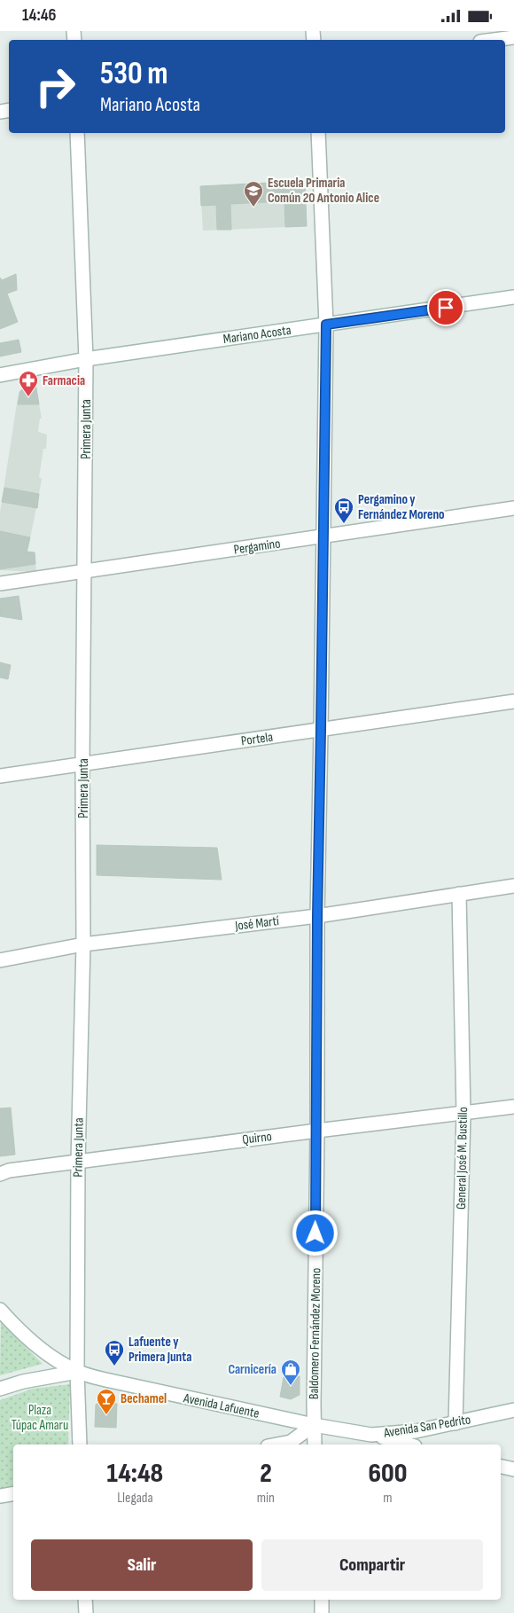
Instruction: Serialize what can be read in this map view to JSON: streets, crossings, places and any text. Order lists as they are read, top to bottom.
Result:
{
  "streets": {
    "street": [
      "Mariano Acosta",
      "Primera Junta",
      "Pergamino",
      "Portela",
      "José Martí",
      "Quirno",
      "General José M. Bustillo",
      "Baldomero Fernández Moreno",
      "Avenida Lafuente",
      "Avenida San Pedrito"
    ]
  },
  "crossings": [
    ["Mariano Acosta", "Primera Junta"],
    ["Mariano Acosta", "Baldomero Fernández Moreno"],
    ["Primera Junta", "Pergamino"],
    ["Primera Junta", "Portela"],
    ["Primera Junta", "José Martí"],
    ["Primera Junta", "Quirno"],
    ["Primera Junta", "Avenida Lafuente"],
    ["Pergamino", "Baldomero Fernández Moreno"],
    ["Portela", "Baldomero Fernández Moreno"],
    ["José Martí", "General José M. Bustillo"],
    ["José Martí", "Baldomero Fernández Moreno"],
    ["Quirno", "General José M. Bustillo"],
    ["Quirno", "Baldomero Fernández Moreno"],
    ["General José M. Bustillo", "Avenida San Pedrito"],
    ["Baldomero Fernández Moreno", "Avenida Lafuente"],
    ["Baldomero Fernández Moreno", "Avenida San Pedrito"],
    ["Avenida Lafuente", "Avenida San Pedrito"]
  ],
  "parks": ["Plaza Túpac Amaru"],
  "places": {
    "school or university": ["Escuela Primaria Común 20 Antonio Alice"],
    "pharmacy": ["Farmacia"],
    "bus stop": ["Pergamino y Fernández Moreno", "Lafuente y Primera Junta"],
    "shop": ["Carnicería"],
    "bar": ["Bechamel"]
  },
  "page": {
    "status": "14:46",
    "turn": ["530 m", "Mariano Acosta"],
    "eta": [
      "14:48",
      "Llegada",
      "2",
      "min",
      "600",
      "m"
    ],
    "buttons": ["Salir", "Compartir"]
  }
}
